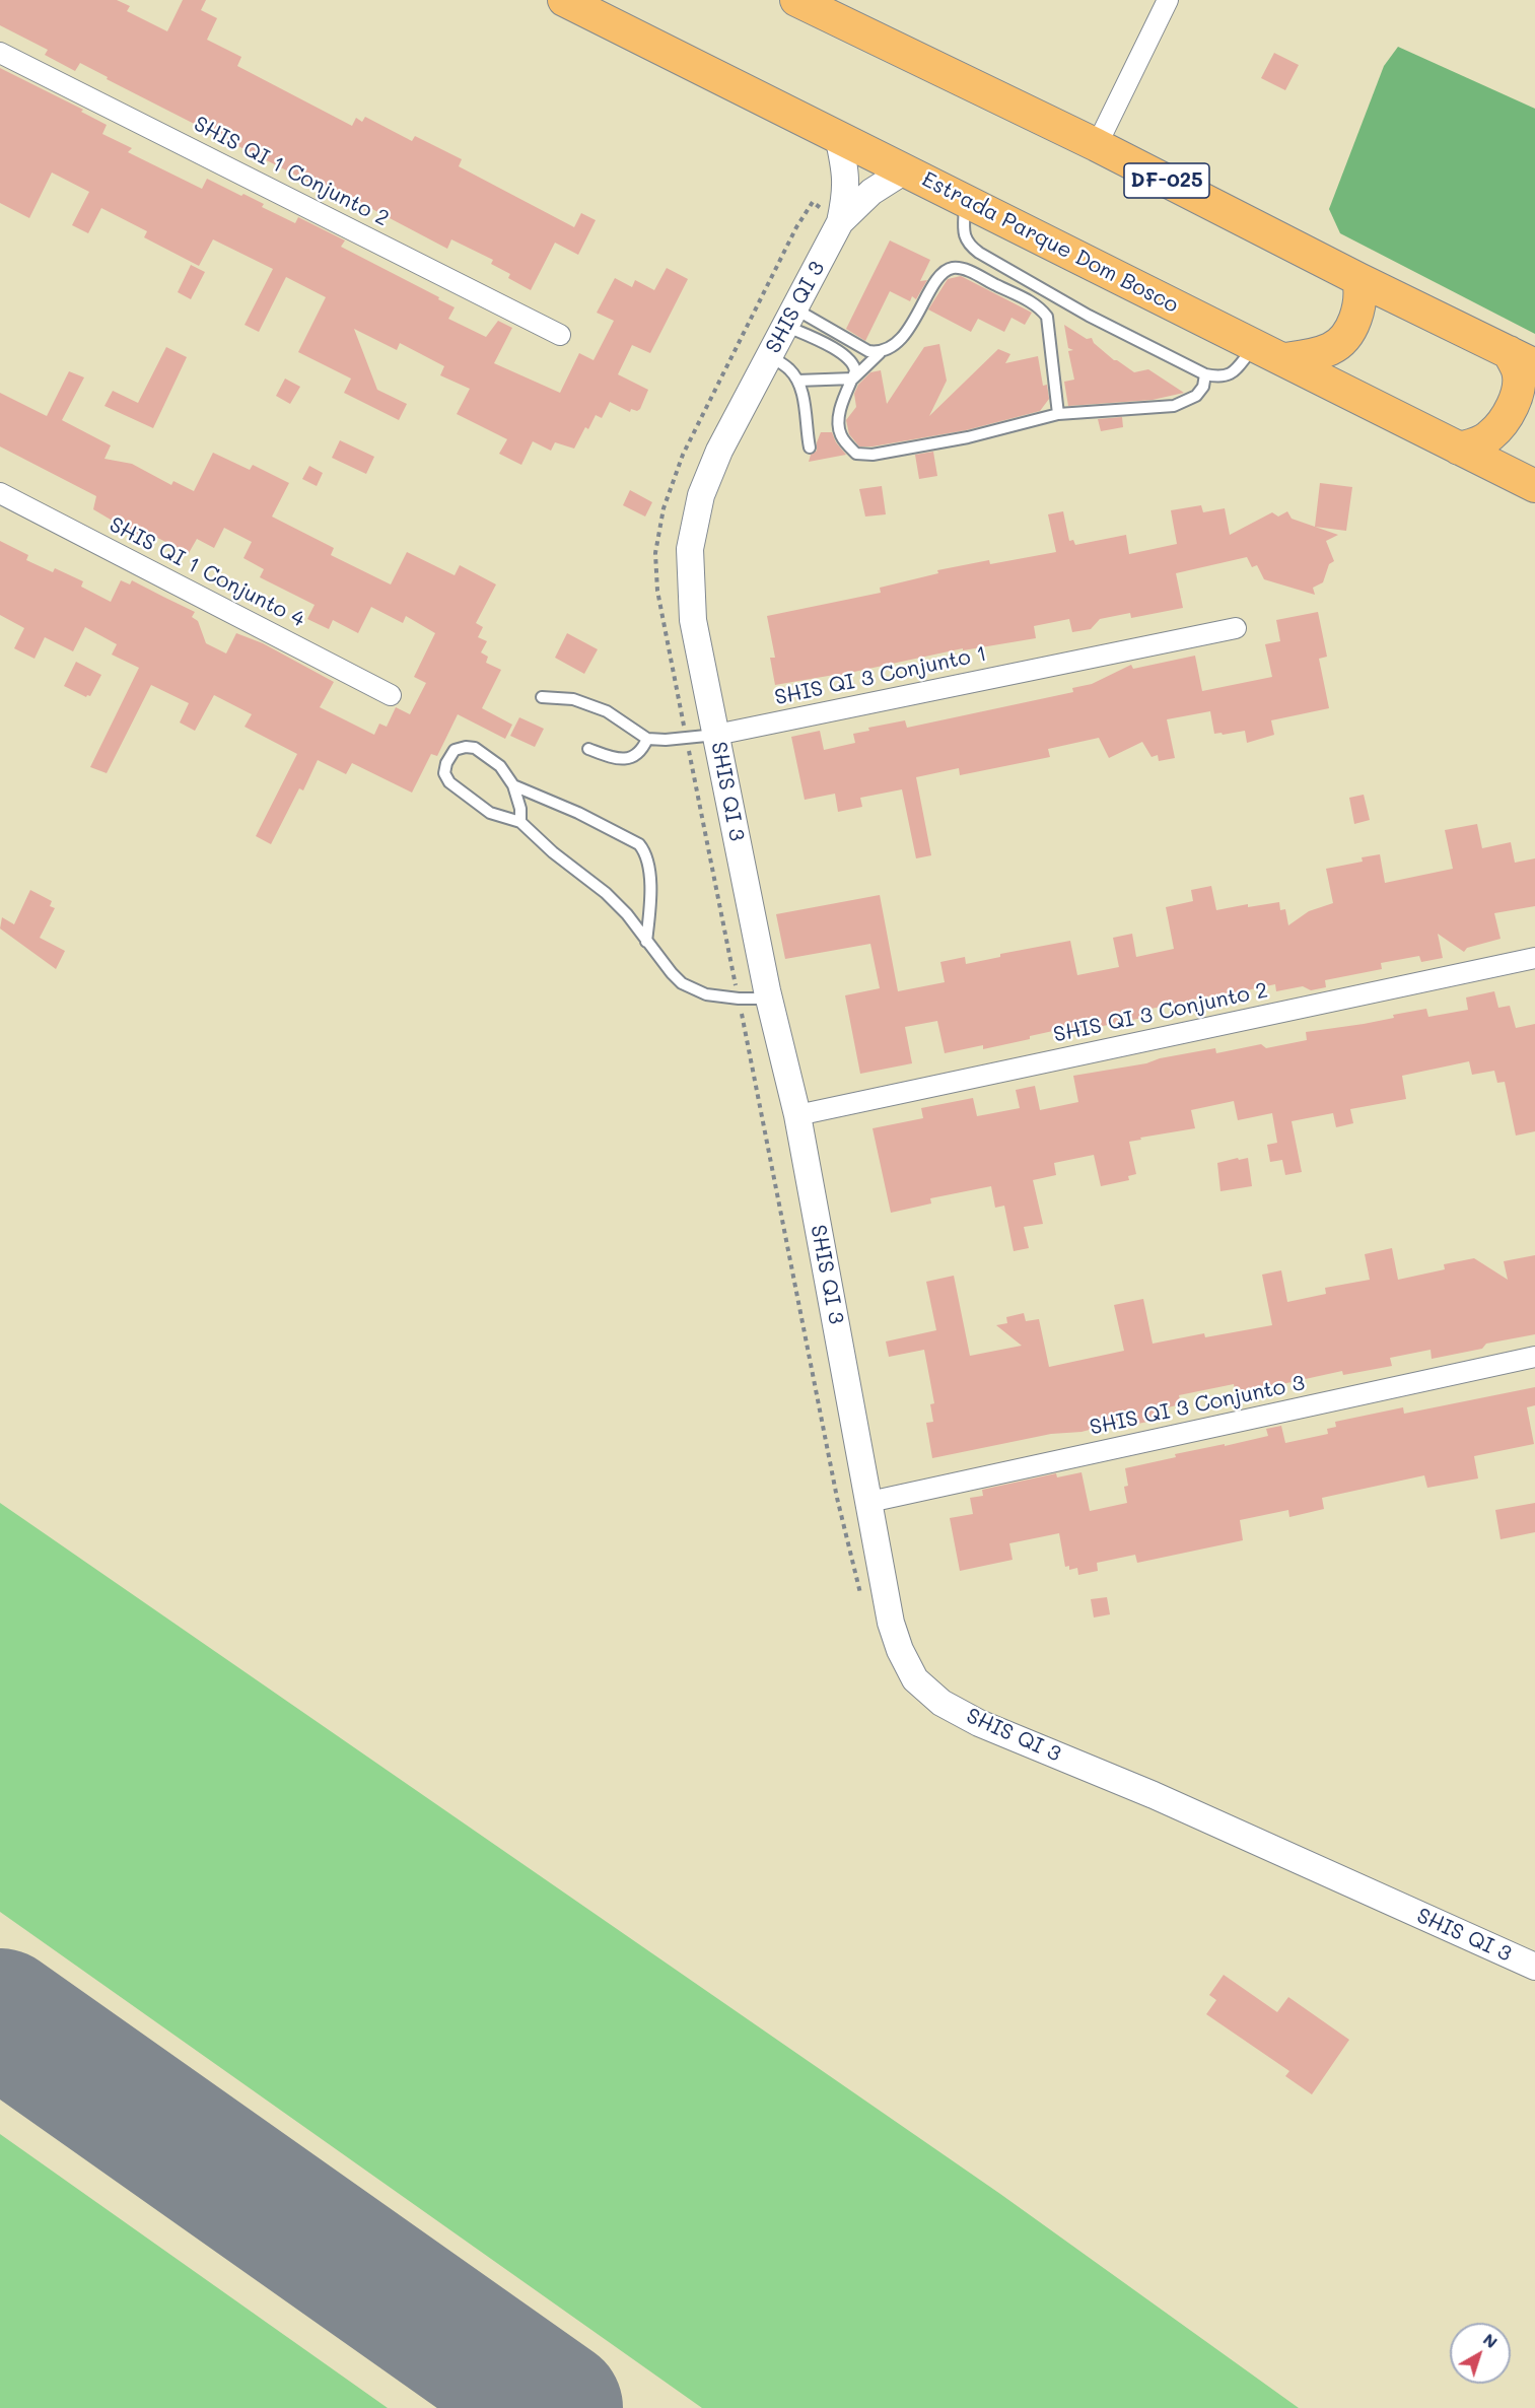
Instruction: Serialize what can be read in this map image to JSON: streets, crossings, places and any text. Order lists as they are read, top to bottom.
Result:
{
  "streets": {
    "main road": ["DF-025", "Estrada Parque Dom Bosco"],
    "street": [
      "SHIS QI 1 Conjunto 2",
      "SHIS QI 3",
      "SHIS QI 1 Conjunto 4",
      "SHIS QI 3 Conjunto 1",
      "SHIS QI 3 Conjunto 2",
      "SHIS QI 3 Conjunto 3"
    ]
  },
  "crossings": [
    ["Estrada Parque Dom Bosco", "SHIS QI 3"],
    ["SHIS QI 3", "SHIS QI 3 Conjunto 1"],
    ["SHIS QI 3", "SHIS QI 3 Conjunto 2"],
    ["SHIS QI 3", "SHIS QI 3 Conjunto 3"]
  ],
  "north": "top right"
}
